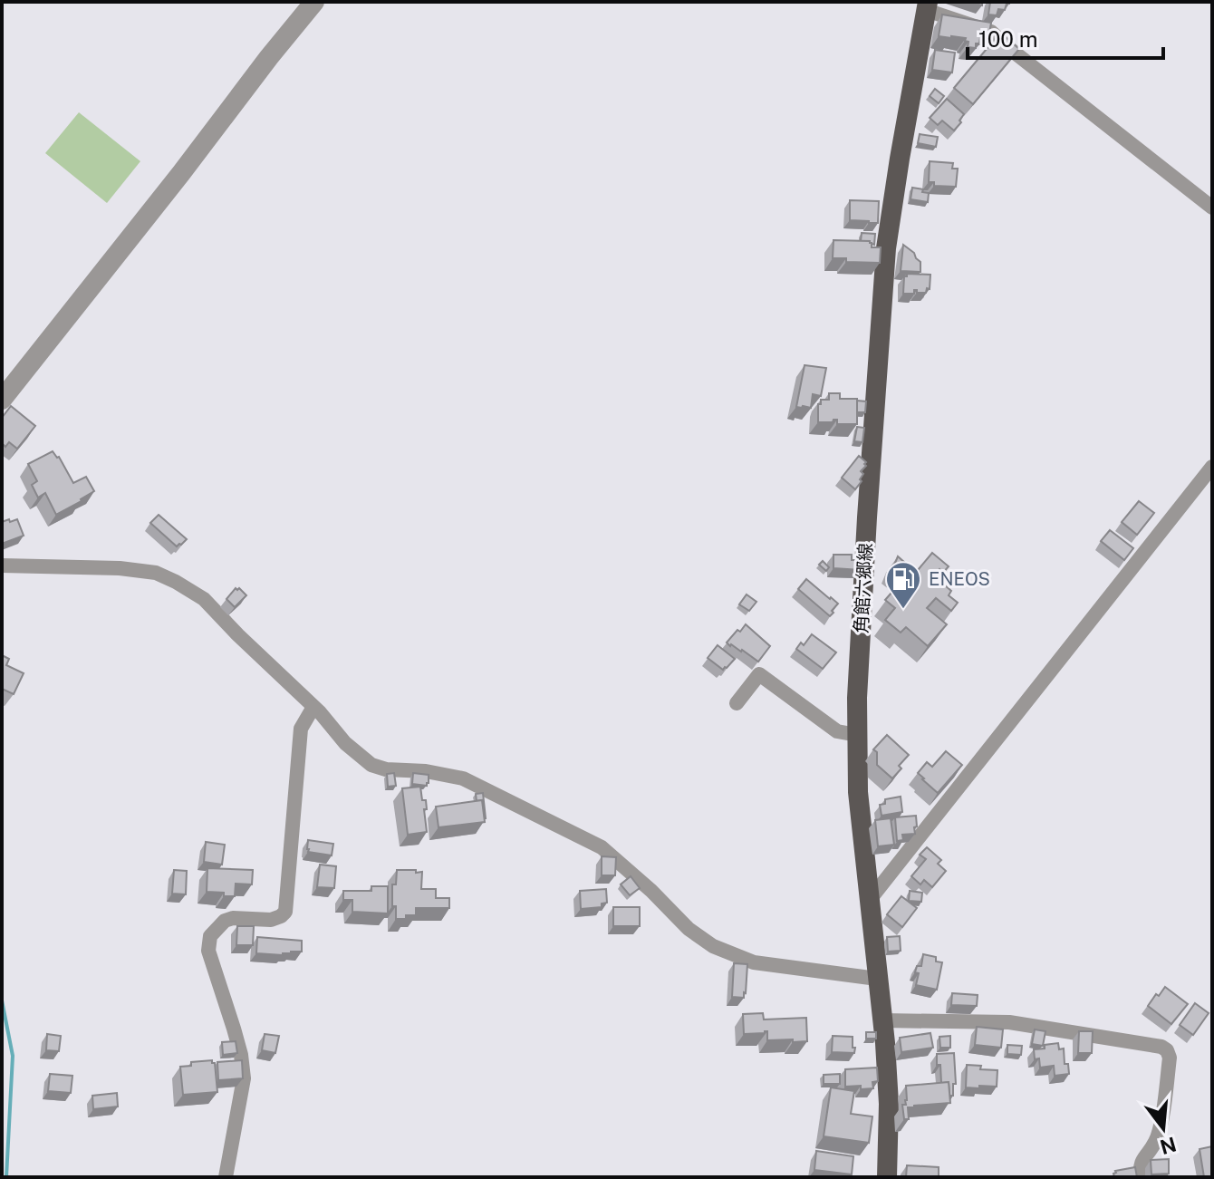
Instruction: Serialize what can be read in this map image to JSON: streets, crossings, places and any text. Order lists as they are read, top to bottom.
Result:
{
  "streets": {
    "main road": ["角館六郷線"]
  },
  "places": {
    "fuel station": ["ENEOS"]
  },
  "scale_bar": "100 m",
  "north": "bottom"
}
